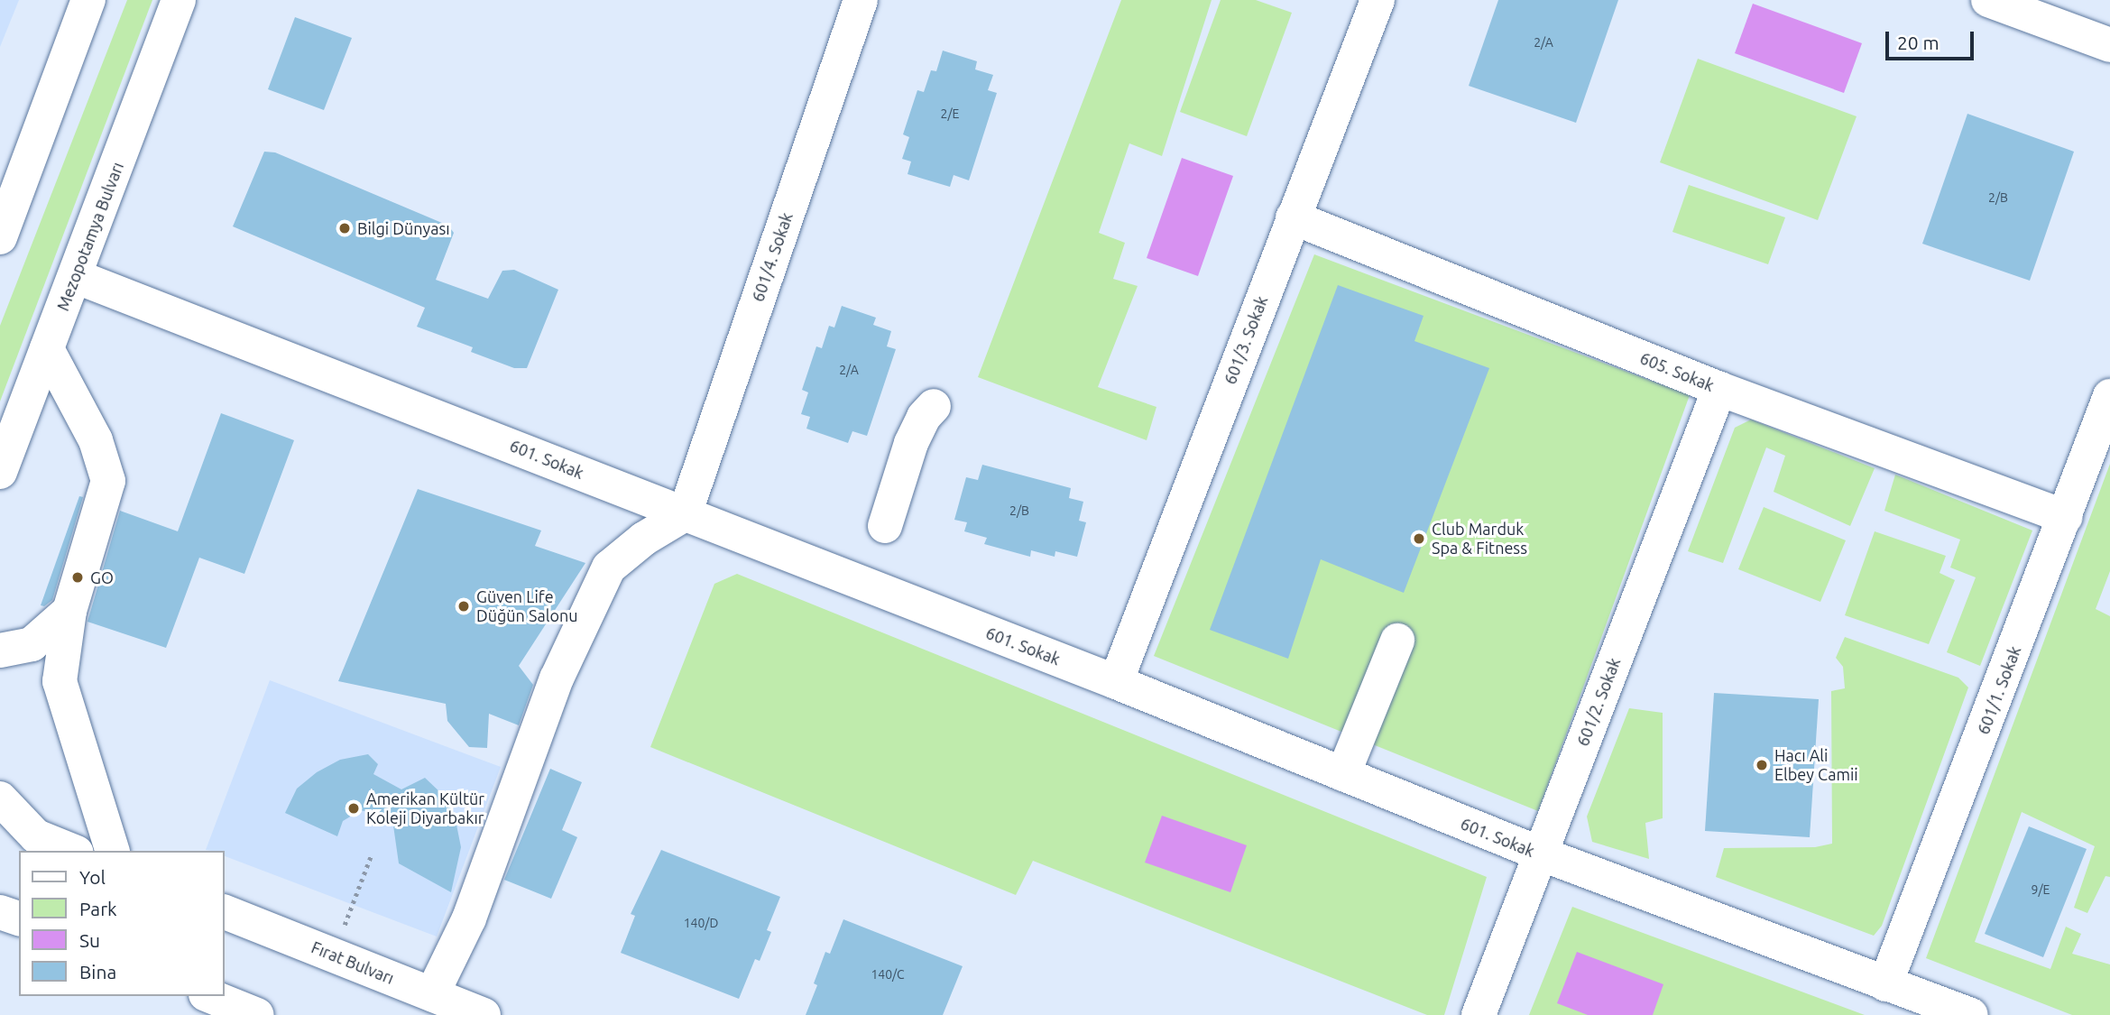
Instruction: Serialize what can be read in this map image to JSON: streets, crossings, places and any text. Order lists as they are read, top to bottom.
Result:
{
  "streets": {
    "street": [
      "Mezopotamya Bulvarı",
      "601/4. Sokak",
      "601/3. Sokak",
      "605. Sokak",
      "601. Sokak",
      "601/1. Sokak",
      "601/2. Sokak",
      "Fırat Bulvarı"
    ]
  },
  "crossings": [
    ["Mezopotamya Bulvarı", "601. Sokak"],
    ["601/4. Sokak", "601. Sokak"],
    ["601/3. Sokak", "605. Sokak"],
    ["601/3. Sokak", "601. Sokak"],
    ["605. Sokak", "601/1. Sokak"],
    ["605. Sokak", "601/2. Sokak"],
    ["601. Sokak", "601/1. Sokak"],
    ["601. Sokak", "601/2. Sokak"]
  ],
  "places": [
    "Bilgi Dünyası",
    "Club Marduk Spa & Fitness",
    "GO",
    "Güven Life Düğün Salonu",
    "Hacı Ali Elbey Camii",
    "Amerikan Kültür Koleji Diyarbakır"
  ],
  "house_numbers": [
    "2/A",
    "2/E",
    "2/B",
    "2/A",
    "2/B",
    "9/E",
    "140/D",
    "140/C"
  ],
  "legend": [
    "Yol",
    "Park",
    "Su",
    "Bina"
  ],
  "scale_bar": "20 m"
}
